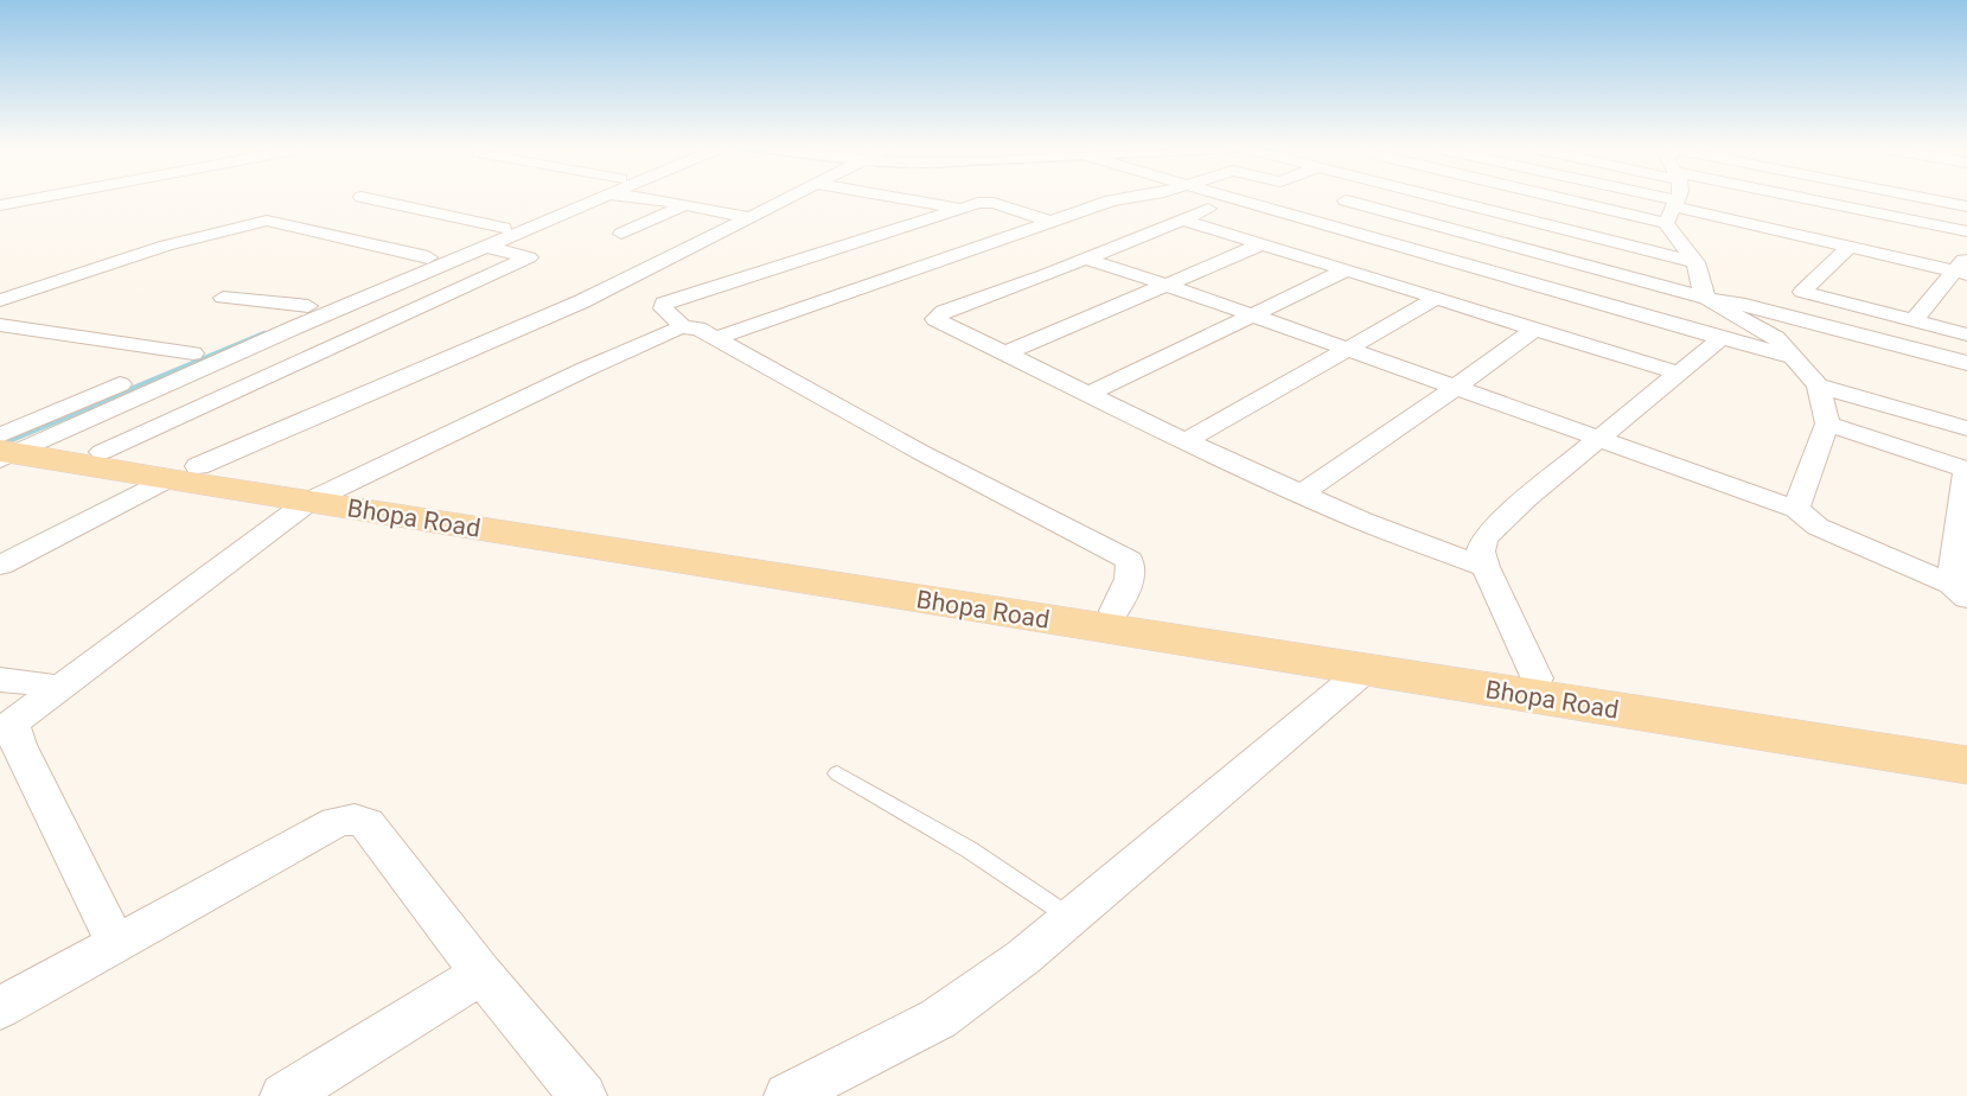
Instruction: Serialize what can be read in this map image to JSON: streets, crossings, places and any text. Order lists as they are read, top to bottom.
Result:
{
  "streets": {
    "main road": ["Bhopa Road"]
  }
}
